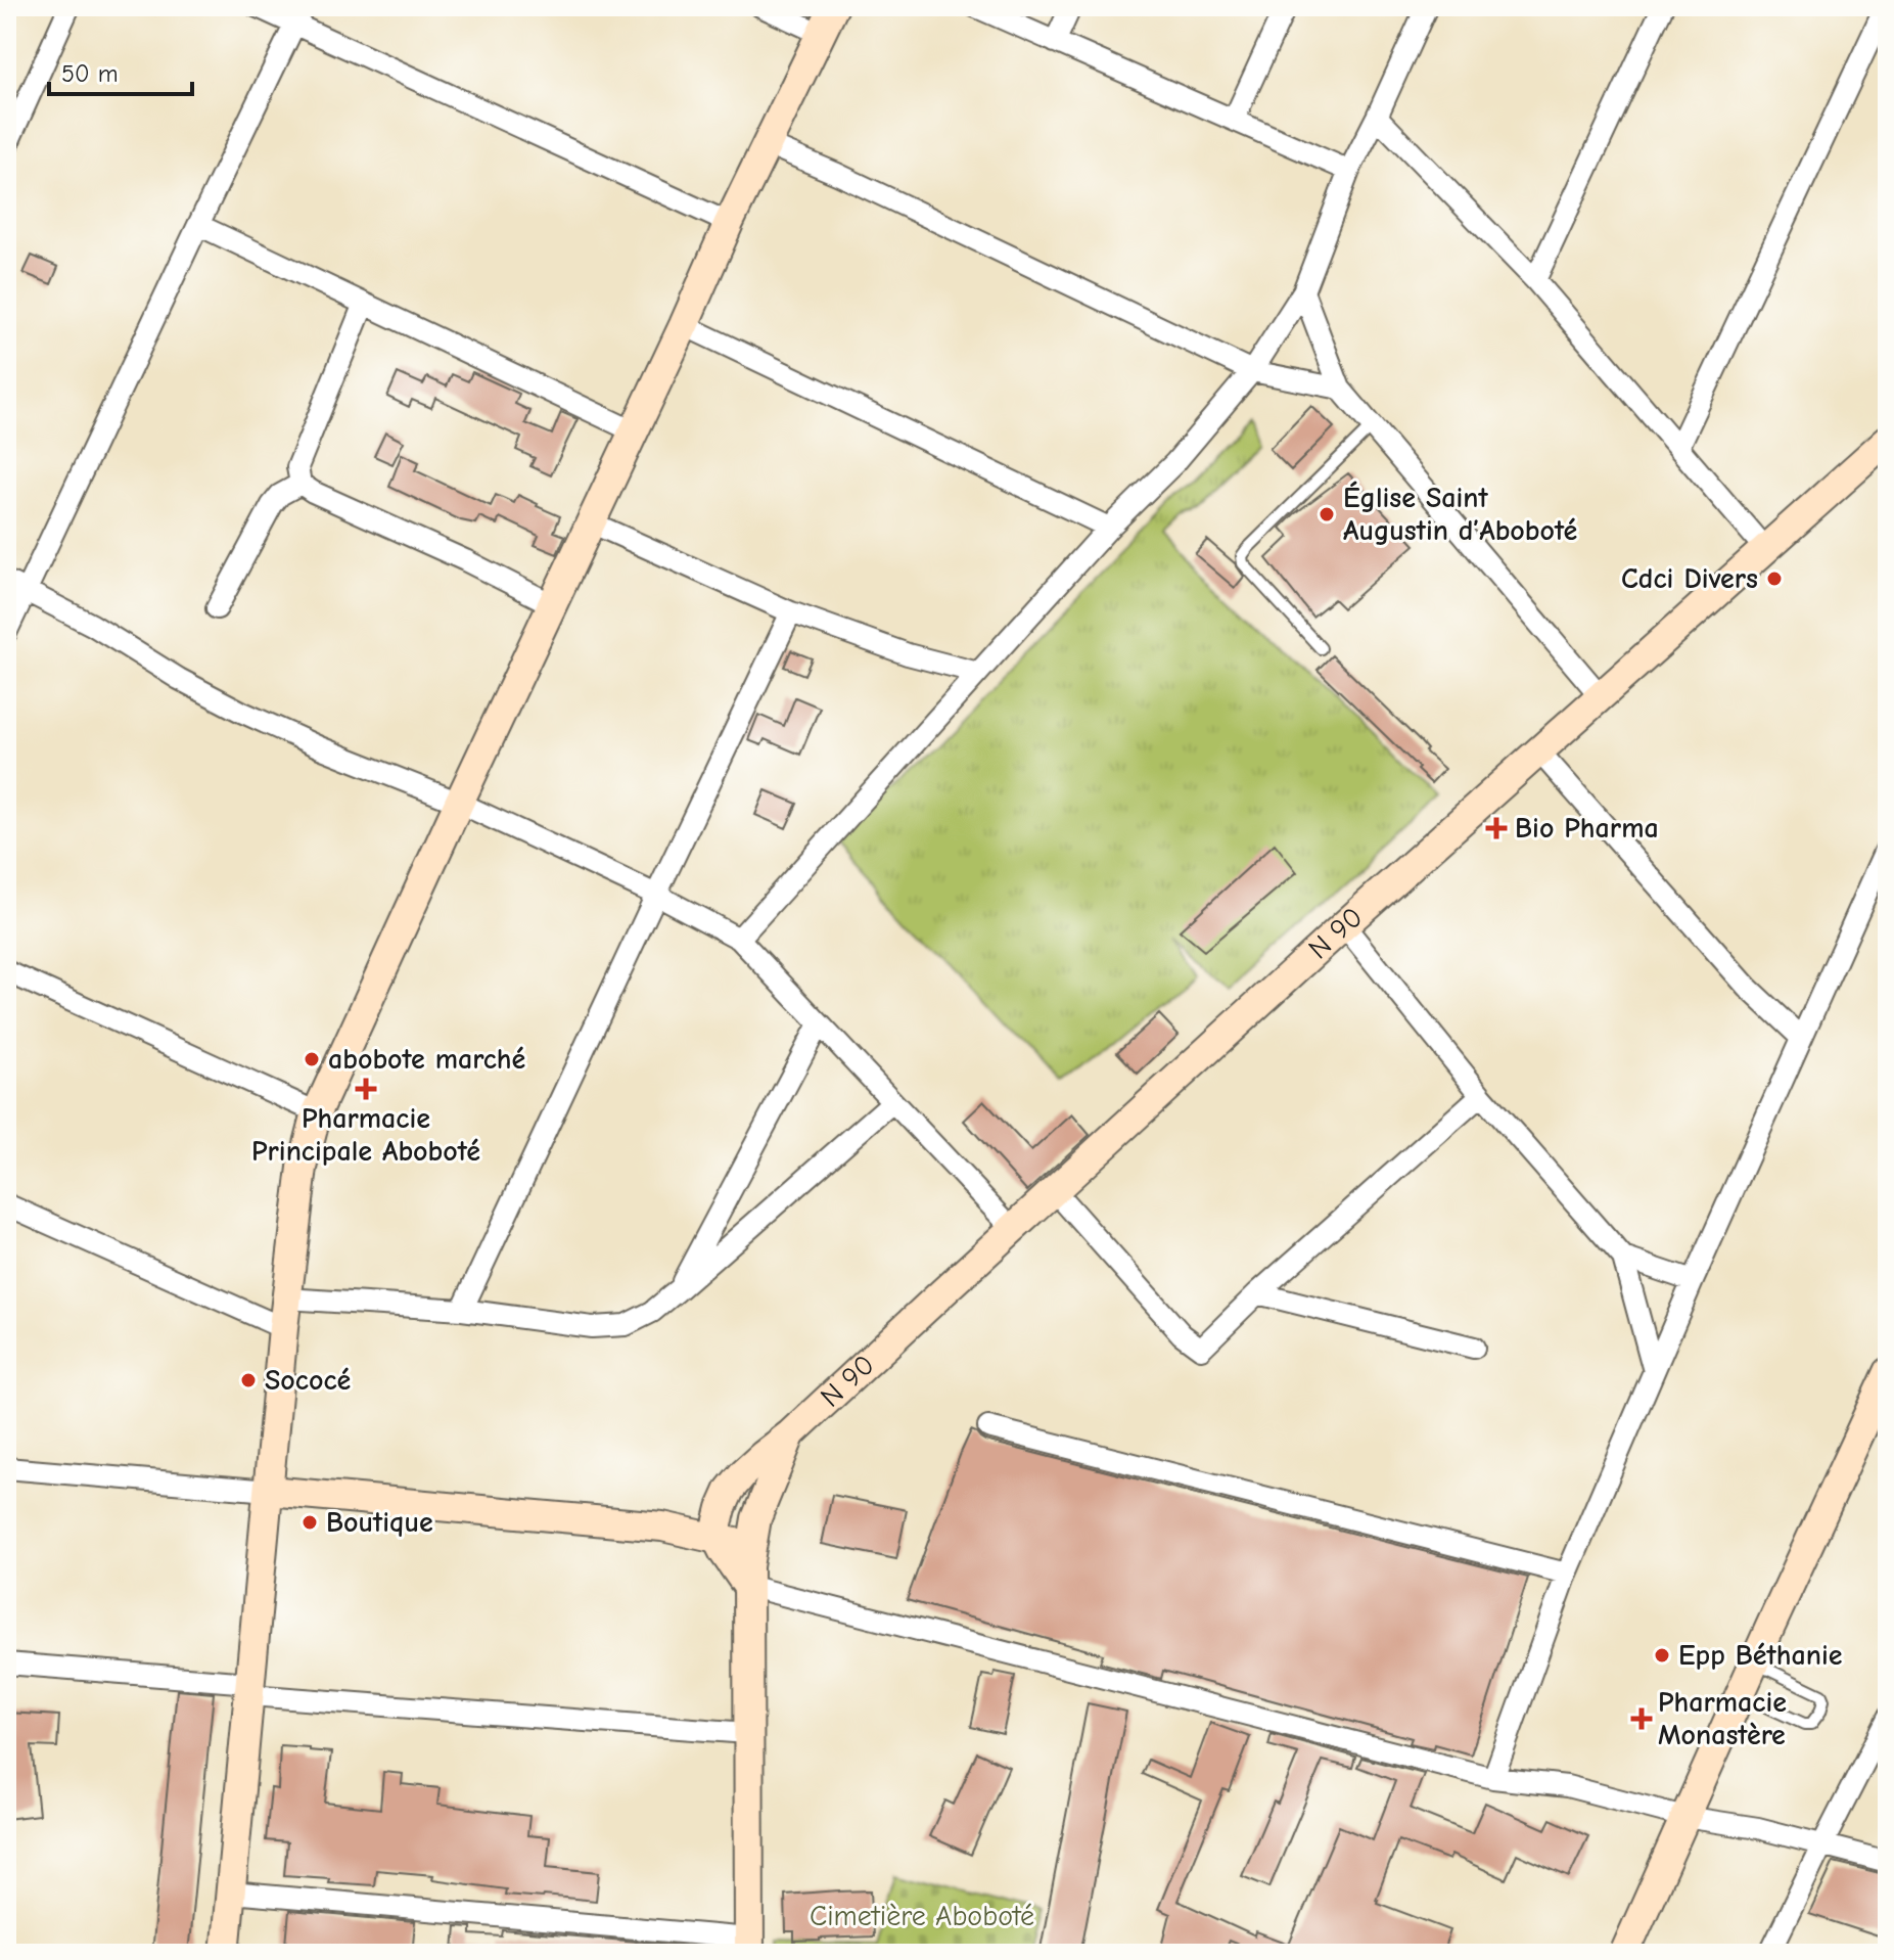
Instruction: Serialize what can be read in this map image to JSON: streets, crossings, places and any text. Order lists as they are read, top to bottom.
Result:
{
  "streets": {
    "street": ["N 90"]
  },
  "parks": ["Cimetière Aboboté"],
  "places": {
    "other": [
      "Église Saint Augustin d’Aboboté",
      "Cdci Divers",
      "abobote marché",
      "Sococé",
      "Boutique",
      "Epp Béthanie"
    ],
    "health": ["Bio Pharma", "Pharmacie Principale Aboboté", "Pharmacie Monastère"]
  },
  "scale_bar": "50 m"
}
